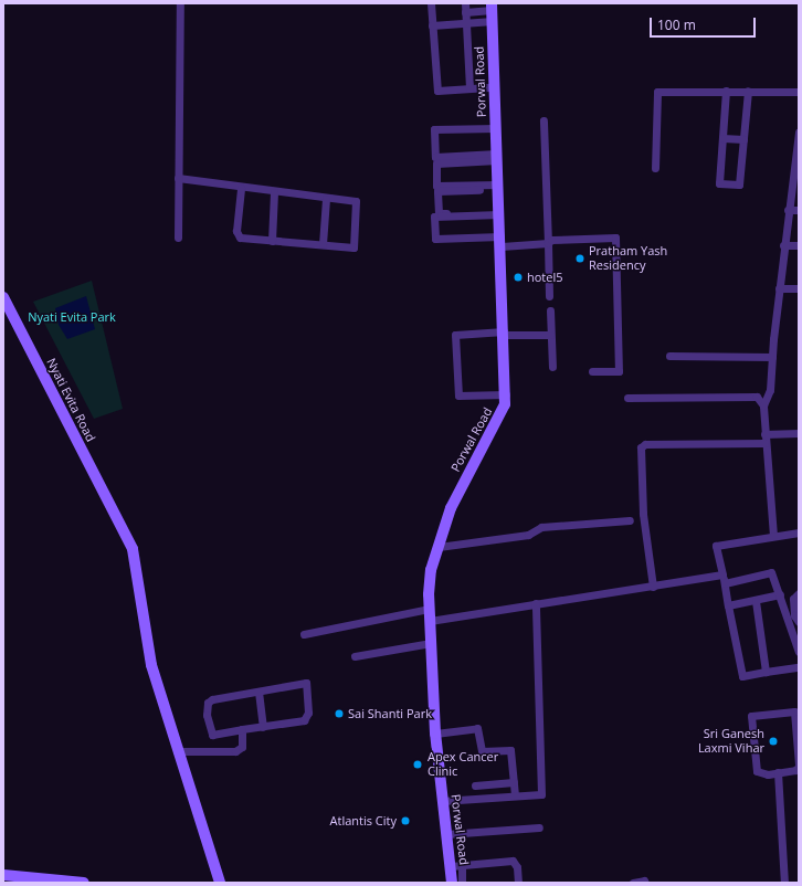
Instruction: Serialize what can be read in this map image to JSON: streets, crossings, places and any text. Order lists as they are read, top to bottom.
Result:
{
  "streets": {
    "street": ["Porwal Road", "Nyati Evita Road"]
  },
  "parks": ["Nyati Evita Park"],
  "places": [
    "Pratham Yash Residency",
    "hotel5",
    "Sai Shanti Park",
    "Sri Ganesh Laxmi Vihar",
    "Apex Cancer Clinic",
    "Atlantis City"
  ],
  "scale_bar": "100 m"
}
